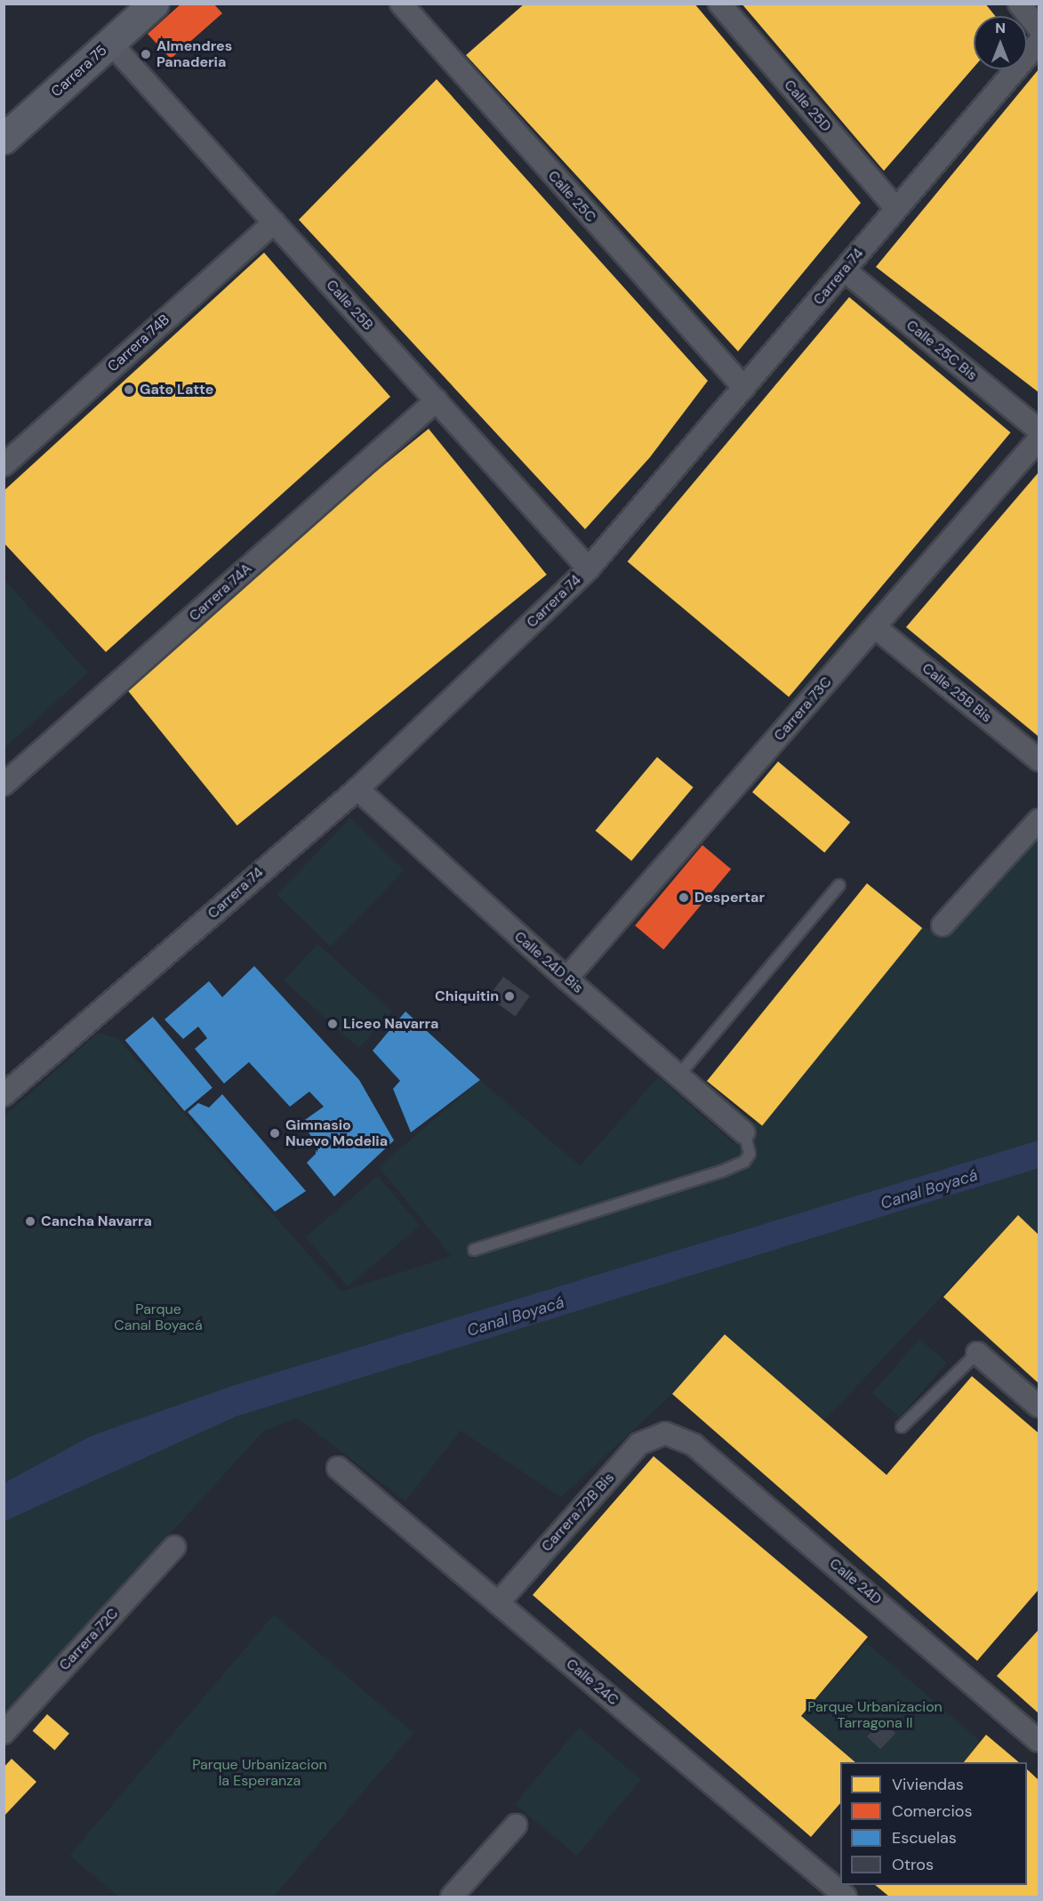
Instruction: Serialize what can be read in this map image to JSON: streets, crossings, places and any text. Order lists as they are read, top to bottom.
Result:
{
  "streets": {
    "street": [
      "Carrera 75",
      "Calle 25D",
      "Calle 25C",
      "Carrera 74",
      "Calle 25B",
      "Carrera 74B",
      "Calle 25C Bis",
      "Carrera 74A",
      "Calle 25B Bis",
      "Carrera 73C",
      "Calle 24D Bis",
      "Carrera 72B Bis",
      "Calle 24D",
      "Carrera 72C",
      "Calle 24C"
    ]
  },
  "crossings": [
    ["Carrera 75", "Calle 25B"],
    ["Calle 25D", "Carrera 74"],
    ["Calle 25C", "Carrera 74"],
    ["Carrera 74", "Calle 25B"],
    ["Carrera 74", "Calle 25C Bis"],
    ["Carrera 74", "Calle 24D Bis"],
    ["Calle 25B", "Carrera 74B"],
    ["Calle 25B", "Carrera 74A"],
    ["Calle 25B Bis", "Carrera 73C"],
    ["Carrera 73C", "Calle 24D Bis"],
    ["Carrera 72B Bis", "Calle 24D"],
    ["Carrera 72B Bis", "Calle 24C"]
  ],
  "water": ["Canal Boyacá"],
  "parks": ["Parque Canal Boyacá", "Parque Urbanizacion Tarragona II", "Parque Urbanizacion la Esperanza"],
  "places": [
    "Almendres Panaderia",
    "Gato Latte",
    "Despertar",
    "Chiquitin",
    "Liceo Navarra",
    "Gimnasio Nuevo Modelia",
    "Cancha Navarra"
  ],
  "legend": [
    "Viviendas",
    "Comercios",
    "Escuelas",
    "Otros"
  ],
  "north": "top"
}
